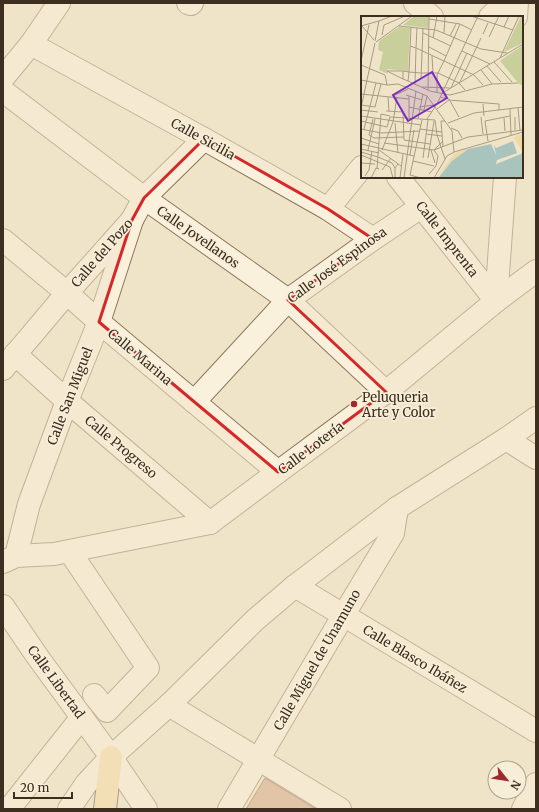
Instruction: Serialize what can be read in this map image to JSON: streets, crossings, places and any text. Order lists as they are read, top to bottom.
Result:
{
  "streets": {
    "street": [
      "Calle Sicilia",
      "Calle Jovellanos",
      "Calle Imprenta",
      "Calle del Pozo",
      "Calle José Espinosa",
      "Calle Marina",
      "Calle San Miguel",
      "Calle Progreso",
      "Calle Lotería",
      "Calle Blasco Ibáñez",
      "Calle Miguel de Unamuno",
      "Calle Libertad"
    ]
  },
  "crossings": [
    ["Calle Sicilia", "Calle del Pozo"],
    ["Calle Sicilia", "Calle José Espinosa"],
    ["Calle Jovellanos", "Calle del Pozo"],
    ["Calle Jovellanos", "Calle José Espinosa"],
    ["Calle Jovellanos", "Calle Lotería"],
    ["Calle Imprenta", "Calle José Espinosa"],
    ["Calle Imprenta", "Calle Lotería"],
    ["Calle del Pozo", "Calle Marina"],
    ["Calle del Pozo", "Calle San Miguel"],
    ["Calle del Pozo", "Calle Progreso"],
    ["Calle José Espinosa", "Calle Marina"],
    ["Calle Marina", "Calle San Miguel"],
    ["Calle Marina", "Calle Lotería"],
    ["Calle San Miguel", "Calle Progreso"],
    ["Calle San Miguel", "Calle Lotería"],
    ["Calle Progreso", "Calle Lotería"],
    ["Calle Blasco Ibáñez", "Calle Miguel de Unamuno"]
  ],
  "places": ["Peluqueria Arte y Color"],
  "scale_bar": "20 m",
  "north": "bottom right"
}
